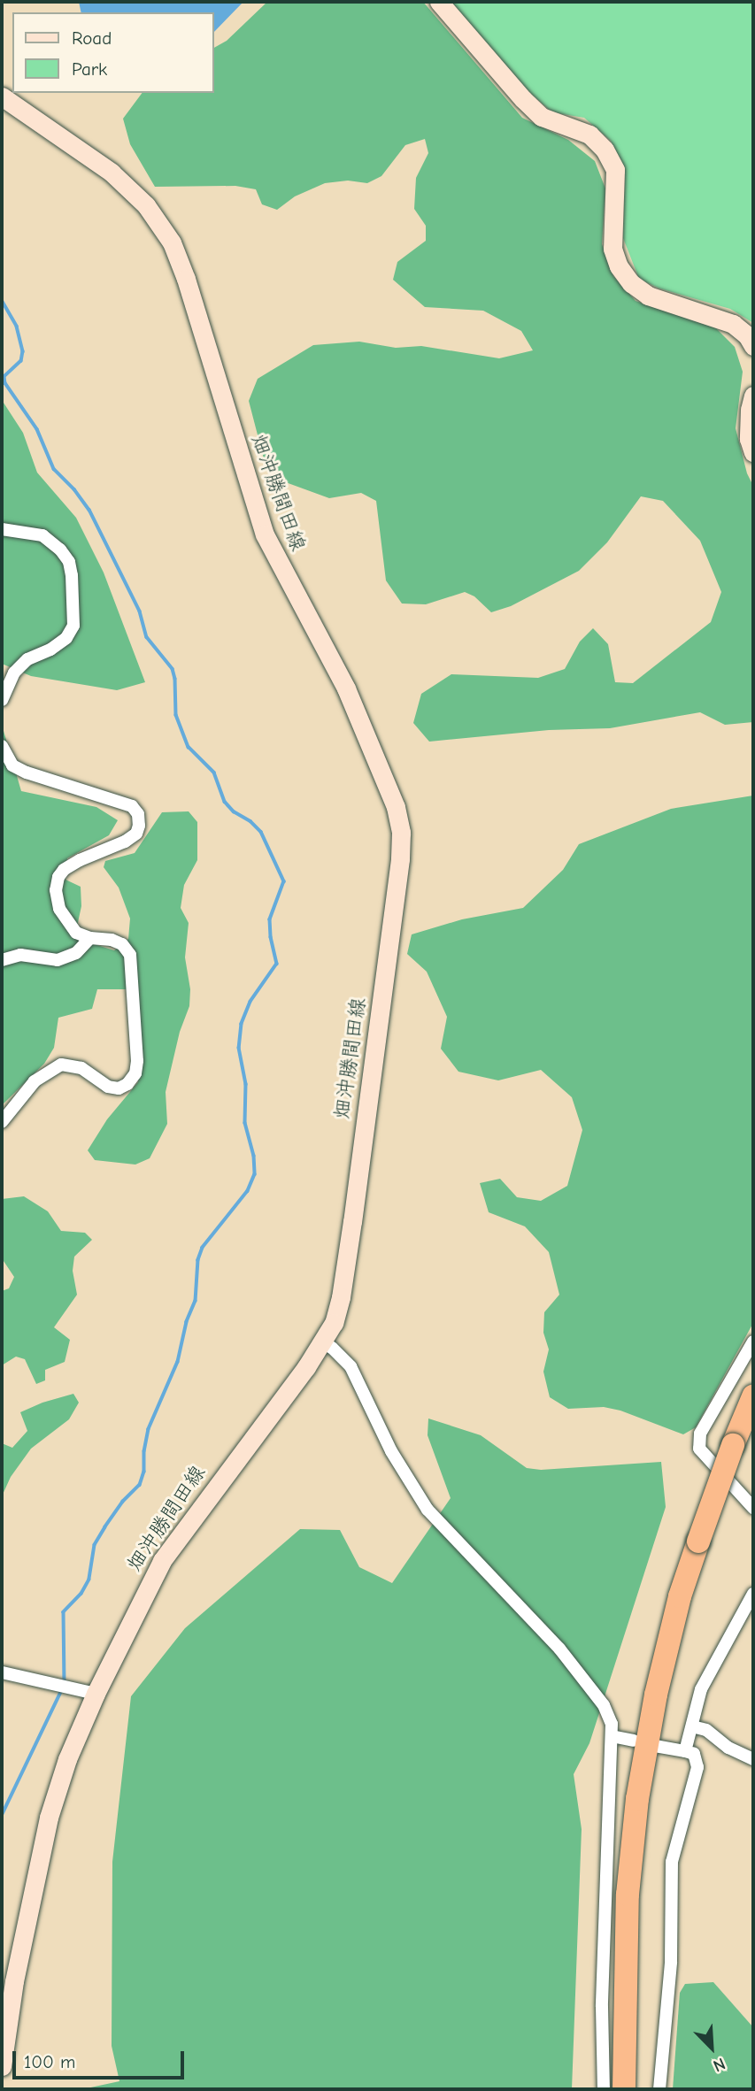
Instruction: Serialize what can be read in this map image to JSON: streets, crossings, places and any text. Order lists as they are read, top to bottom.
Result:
{
  "streets": {
    "main road": ["畑沖勝間田線"]
  },
  "legend": ["Road", "Park"],
  "scale_bar": "100 m",
  "north": "bottom right"
}
